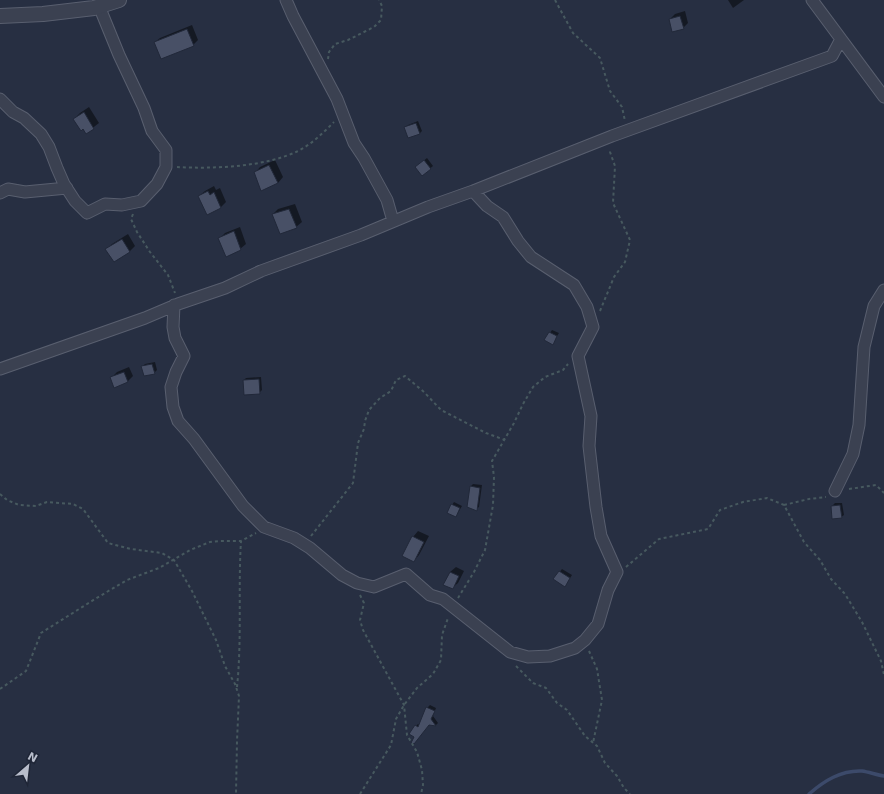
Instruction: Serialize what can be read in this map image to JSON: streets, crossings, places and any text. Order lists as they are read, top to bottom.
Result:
{
  "north": "top right"
}
